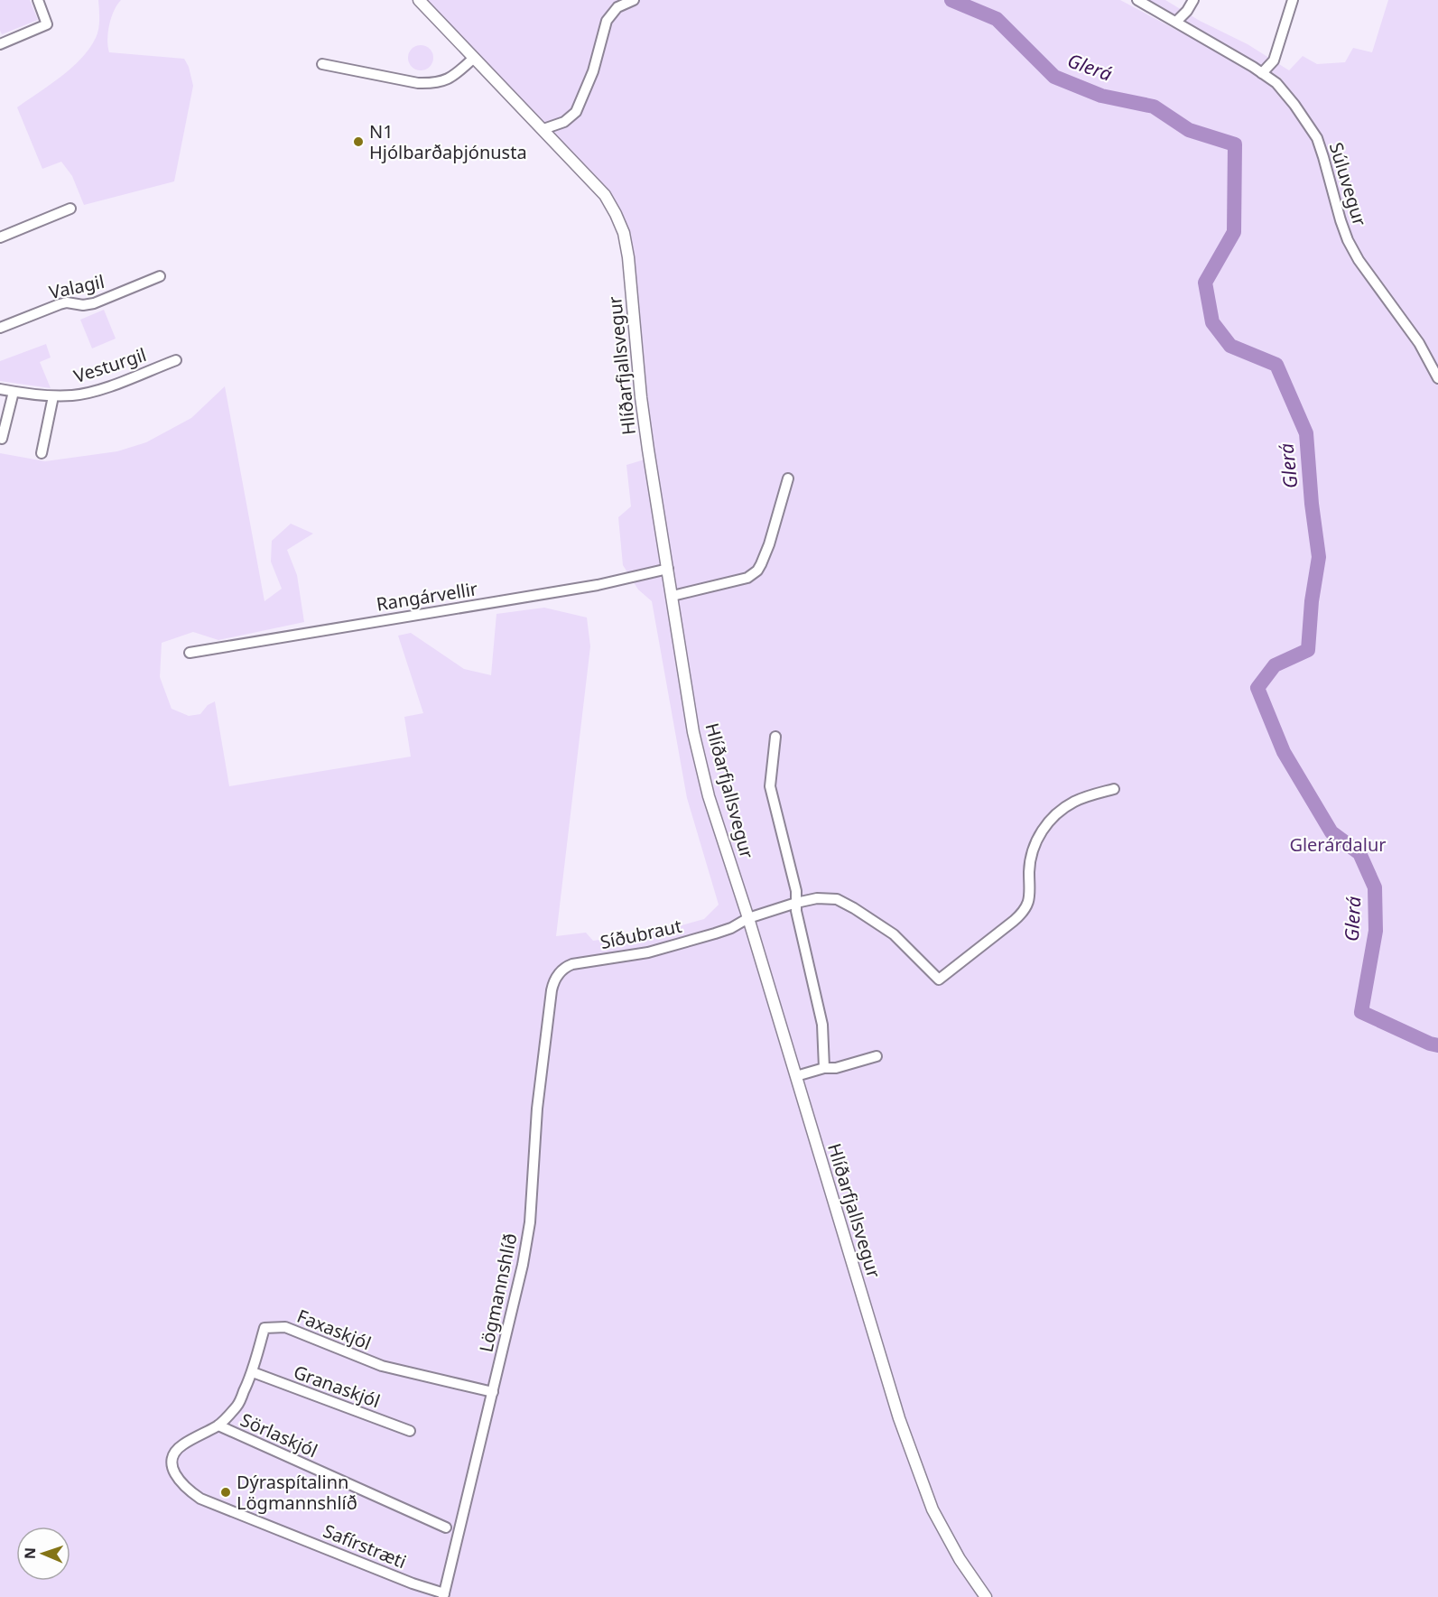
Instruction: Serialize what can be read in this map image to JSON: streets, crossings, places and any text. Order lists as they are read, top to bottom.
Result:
{
  "streets": {
    "main road": ["Hlíðarfjallsvegur"],
    "street": [
      "Súluvegur",
      "Valagil",
      "Vesturgil",
      "Rangárvellir",
      "Síðubraut",
      "Lögmannshlíð",
      "Faxaskjól",
      "Granaskjól",
      "Sörlaskjól",
      "Safírstræti"
    ]
  },
  "crossings": [
    ["Hlíðarfjallsvegur", "Rangárvellir"],
    ["Hlíðarfjallsvegur", "Síðubraut"],
    ["Síðubraut", "Lögmannshlíð"],
    ["Lögmannshlíð", "Faxaskjól"],
    ["Lögmannshlíð", "Safírstræti"],
    ["Faxaskjól", "Granaskjól"],
    ["Faxaskjól", "Sörlaskjól"],
    ["Faxaskjól", "Safírstræti"]
  ],
  "water": ["Glerá"],
  "parks": ["Glerárdalur"],
  "places": ["N1 Hjólbarðaþjónusta", "Dýraspítalinn Lögmannshlíð"],
  "north": "left"
}
